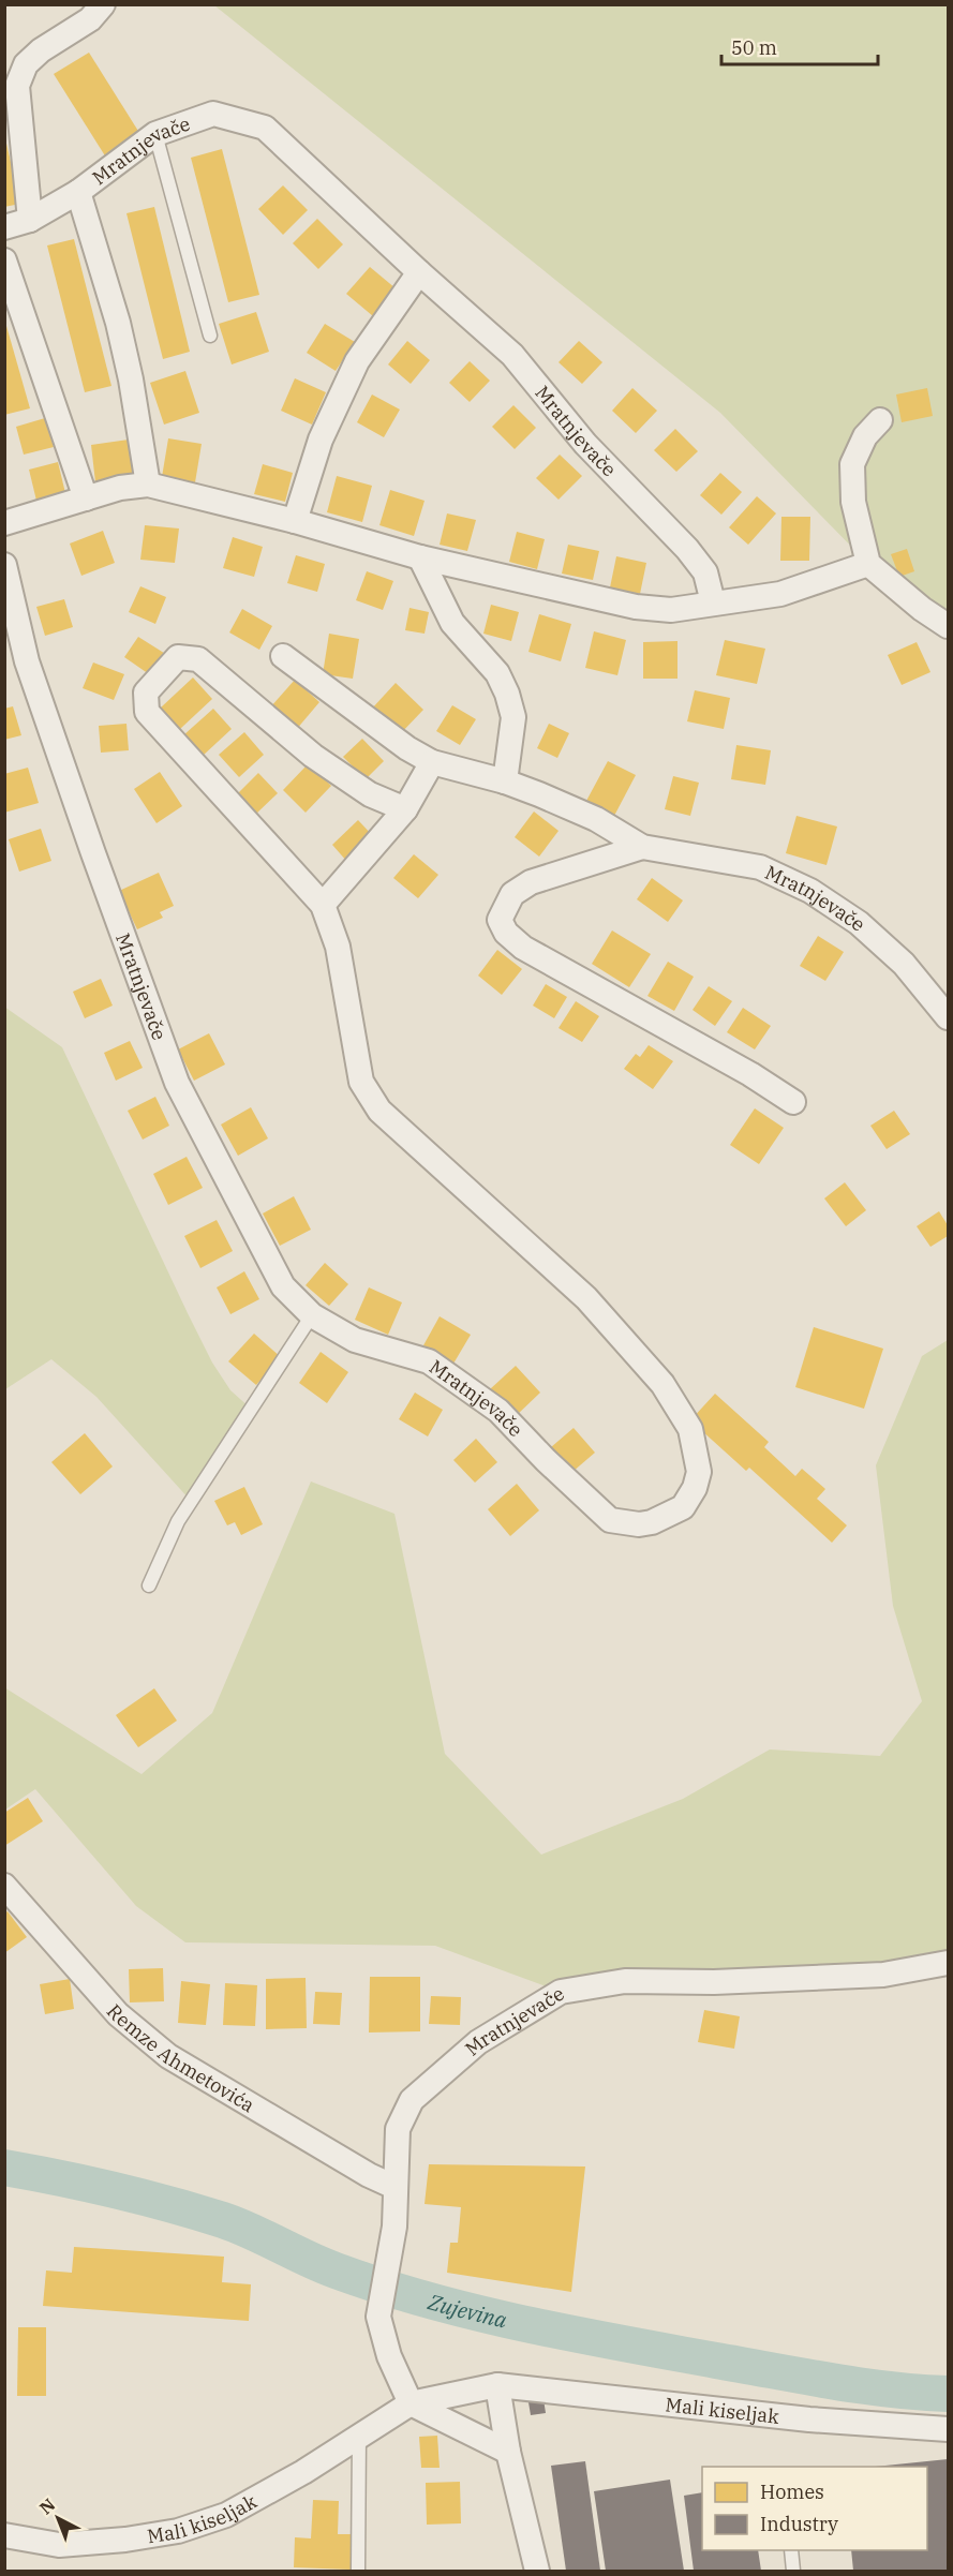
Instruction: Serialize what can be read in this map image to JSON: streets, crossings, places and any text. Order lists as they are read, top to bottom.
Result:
{
  "streets": {
    "street": ["Mratnjevače", "Remze Ahmetovića", "Mali kiseljak"]
  },
  "crossings": [
    ["Mratnjevače", "Remze Ahmetovića"],
    ["Mratnjevače", "Mali kiseljak"]
  ],
  "water": ["Zujevina"],
  "legend": ["Homes", "Industry"],
  "scale_bar": "50 m",
  "north": "top left"
}
